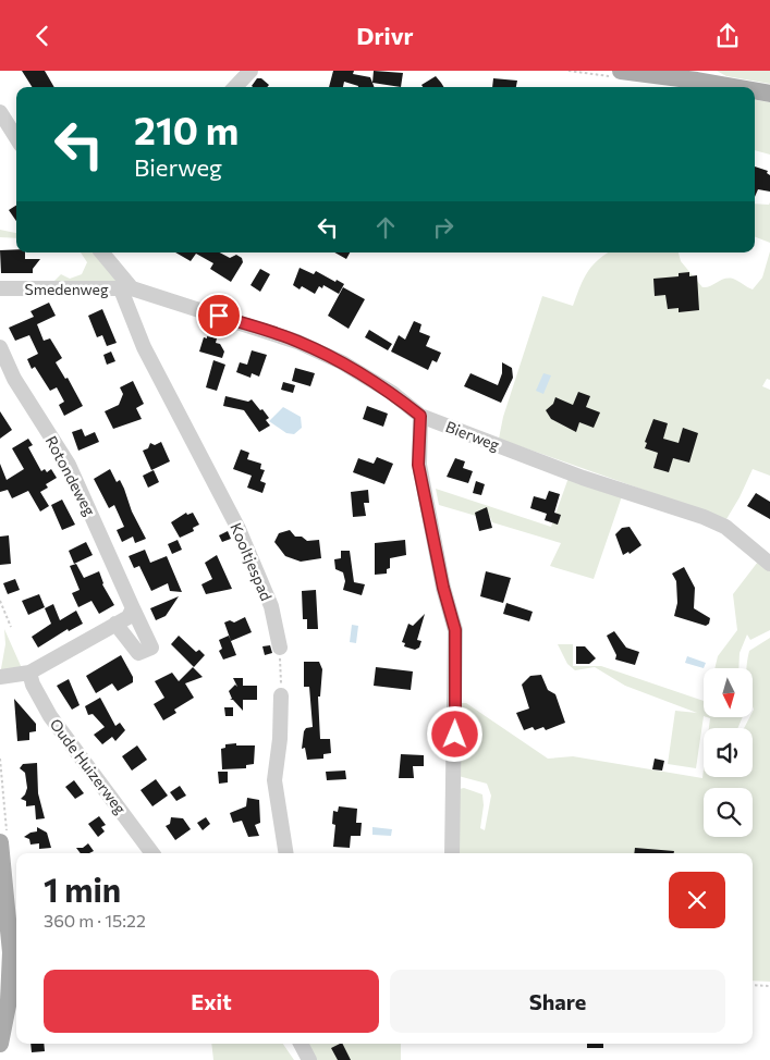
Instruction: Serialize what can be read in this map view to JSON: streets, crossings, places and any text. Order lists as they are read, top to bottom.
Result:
{
  "streets": {
    "street": [
      "Smedenweg",
      "Bierweg",
      "Rotondeweg",
      "Kooltjespad",
      "Oude Huizerweg"
    ]
  },
  "crossings": [
    ["Smedenweg", "Bierweg"],
    ["Smedenweg", "Kooltjespad"],
    ["Bierweg", "Kooltjespad"]
  ],
  "north": "bottom",
  "page": {
    "header": "Drivr",
    "turn": ["210 m", "Bierweg"],
    "heading": ["1 min", "360 m · 15:22"],
    "buttons": ["Exit", "Share"]
  }
}
